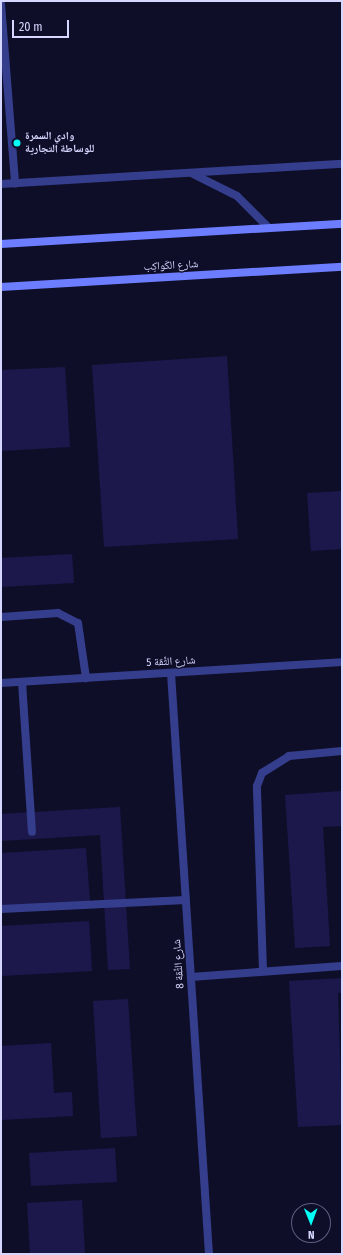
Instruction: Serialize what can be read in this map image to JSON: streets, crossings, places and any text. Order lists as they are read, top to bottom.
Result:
{
  "streets": {
    "street": ["شارع الكَواكِب", "شارع الثِّقة 5", "شارع الثِّقة 8"]
  },
  "crossings": [
    ["شارع الثِّقة 5", "شارع الثِّقة 8"]
  ],
  "places": ["وادي السمرة للوساطة التجارية"],
  "scale_bar": "20 m",
  "north": "bottom"
}
